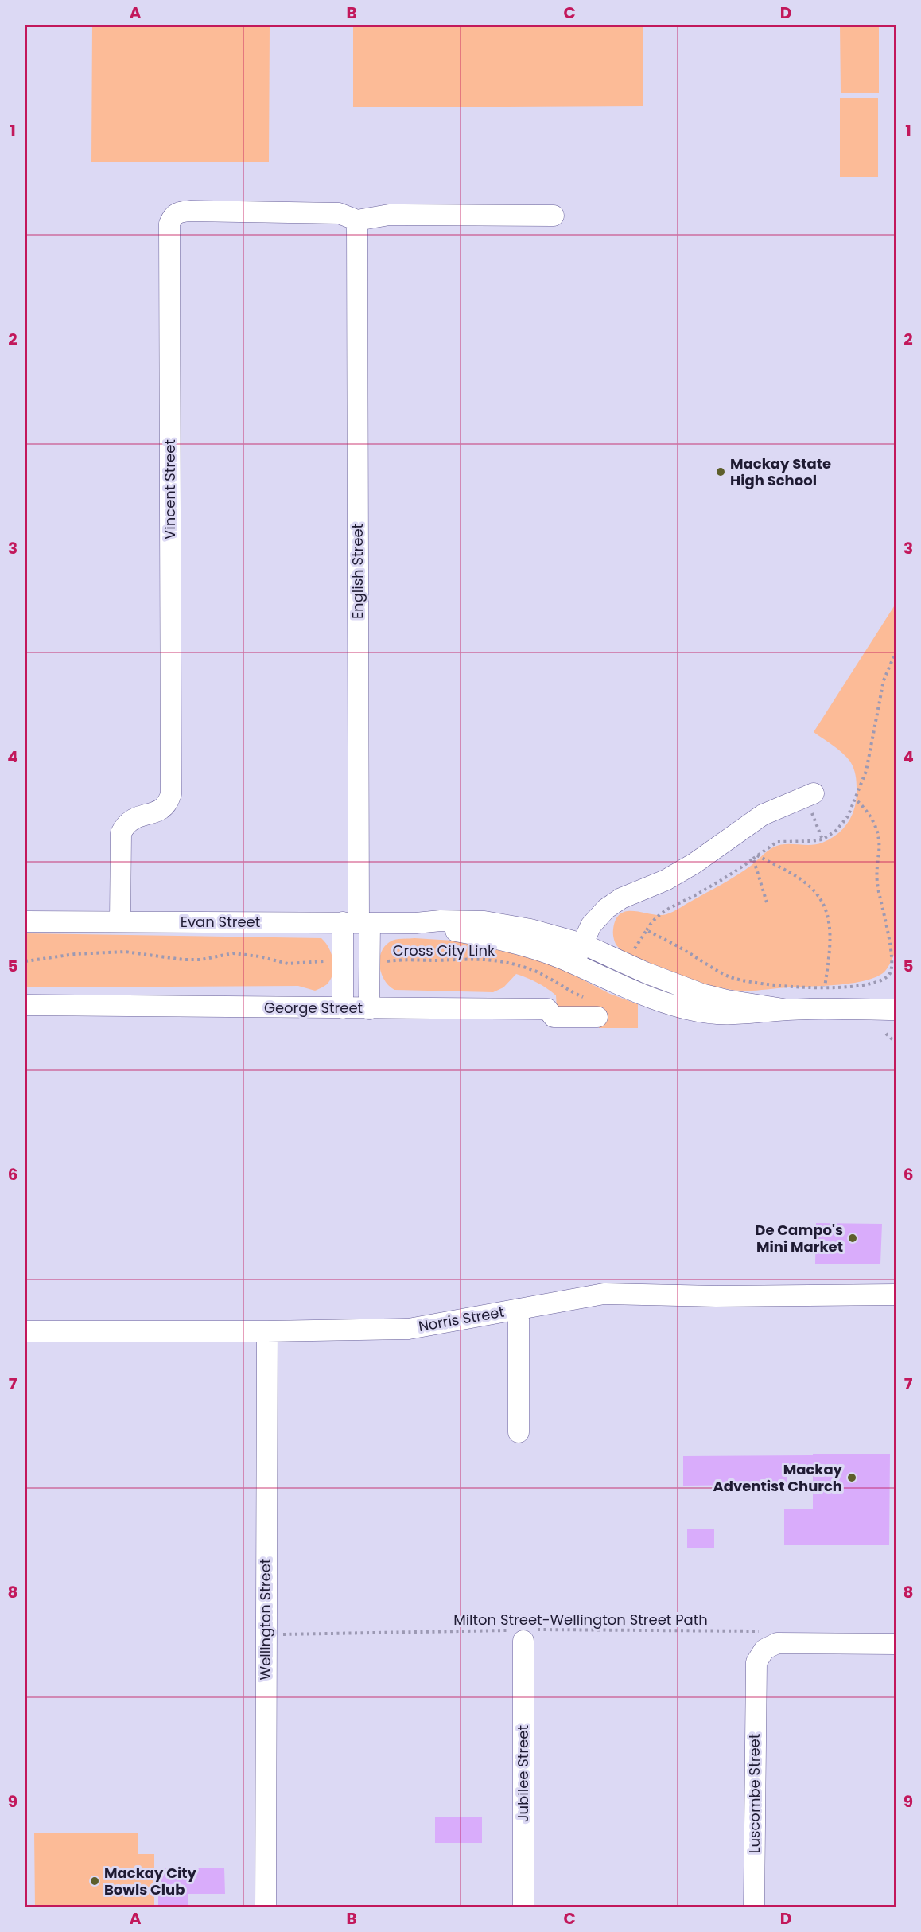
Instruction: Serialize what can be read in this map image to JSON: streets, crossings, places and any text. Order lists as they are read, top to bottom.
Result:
{
  "streets": {
    "street": [
      "Vincent Street",
      "English Street",
      "Evan Street",
      "George Street",
      "Norris Street",
      "Wellington Street",
      "Jubilee Street",
      "Luscombe Street"
    ],
    "path": ["Cross City Link", "Milton Street-Wellington Street Path"]
  },
  "crossings": [
    ["Vincent Street", "English Street"],
    ["Vincent Street", "Evan Street"],
    ["English Street", "Evan Street"],
    ["Cross City Link", "George Street"],
    ["Norris Street", "Wellington Street"],
    ["Wellington Street", "Milton Street-Wellington Street Path"],
    ["Milton Street-Wellington Street Path", "Jubilee Street"]
  ],
  "places": [
    "Mackay State High School",
    "De Campo's Mini Market",
    "Mackay Adventist Church",
    "Mackay City Bowls Club"
  ],
  "grid": {
    "columns": [
      "A",
      "B",
      "C",
      "D"
    ],
    "rows": [
      "1",
      "2",
      "3",
      "4",
      "5",
      "6",
      "7",
      "8",
      "9"
    ]
  }
}
